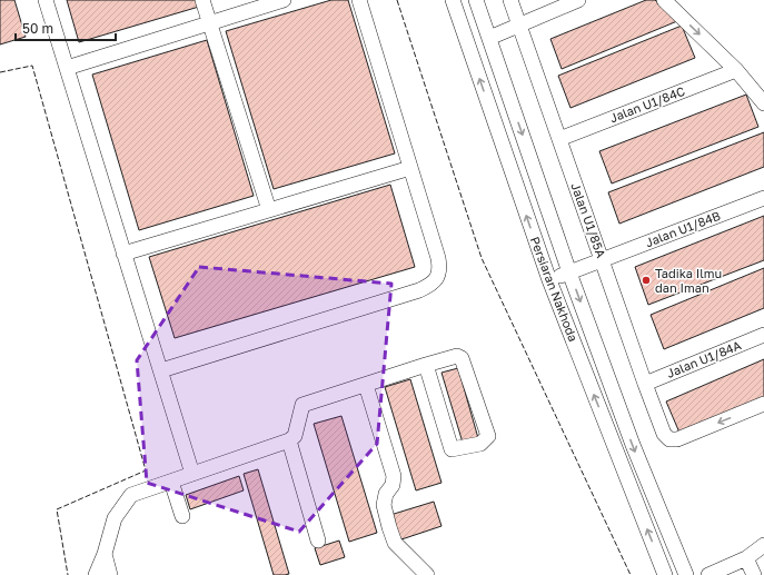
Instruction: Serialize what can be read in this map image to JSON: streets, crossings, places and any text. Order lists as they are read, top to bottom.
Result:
{
  "streets": {
    "street": [
      "Jalan U1/84C",
      "Jalan U1/85A",
      "Jalan U1/84B",
      "Persiaran Nakhoda",
      "Jalan U1/84A"
    ]
  },
  "crossings": [
    ["Jalan U1/84C", "Jalan U1/85A"],
    ["Jalan U1/85A", "Jalan U1/84B"],
    ["Jalan U1/85A", "Jalan U1/84A"],
    ["Jalan U1/84B", "Persiaran Nakhoda"]
  ],
  "places": ["Tadika Ilmu dan Iman"],
  "scale_bar": "50 m"
}
